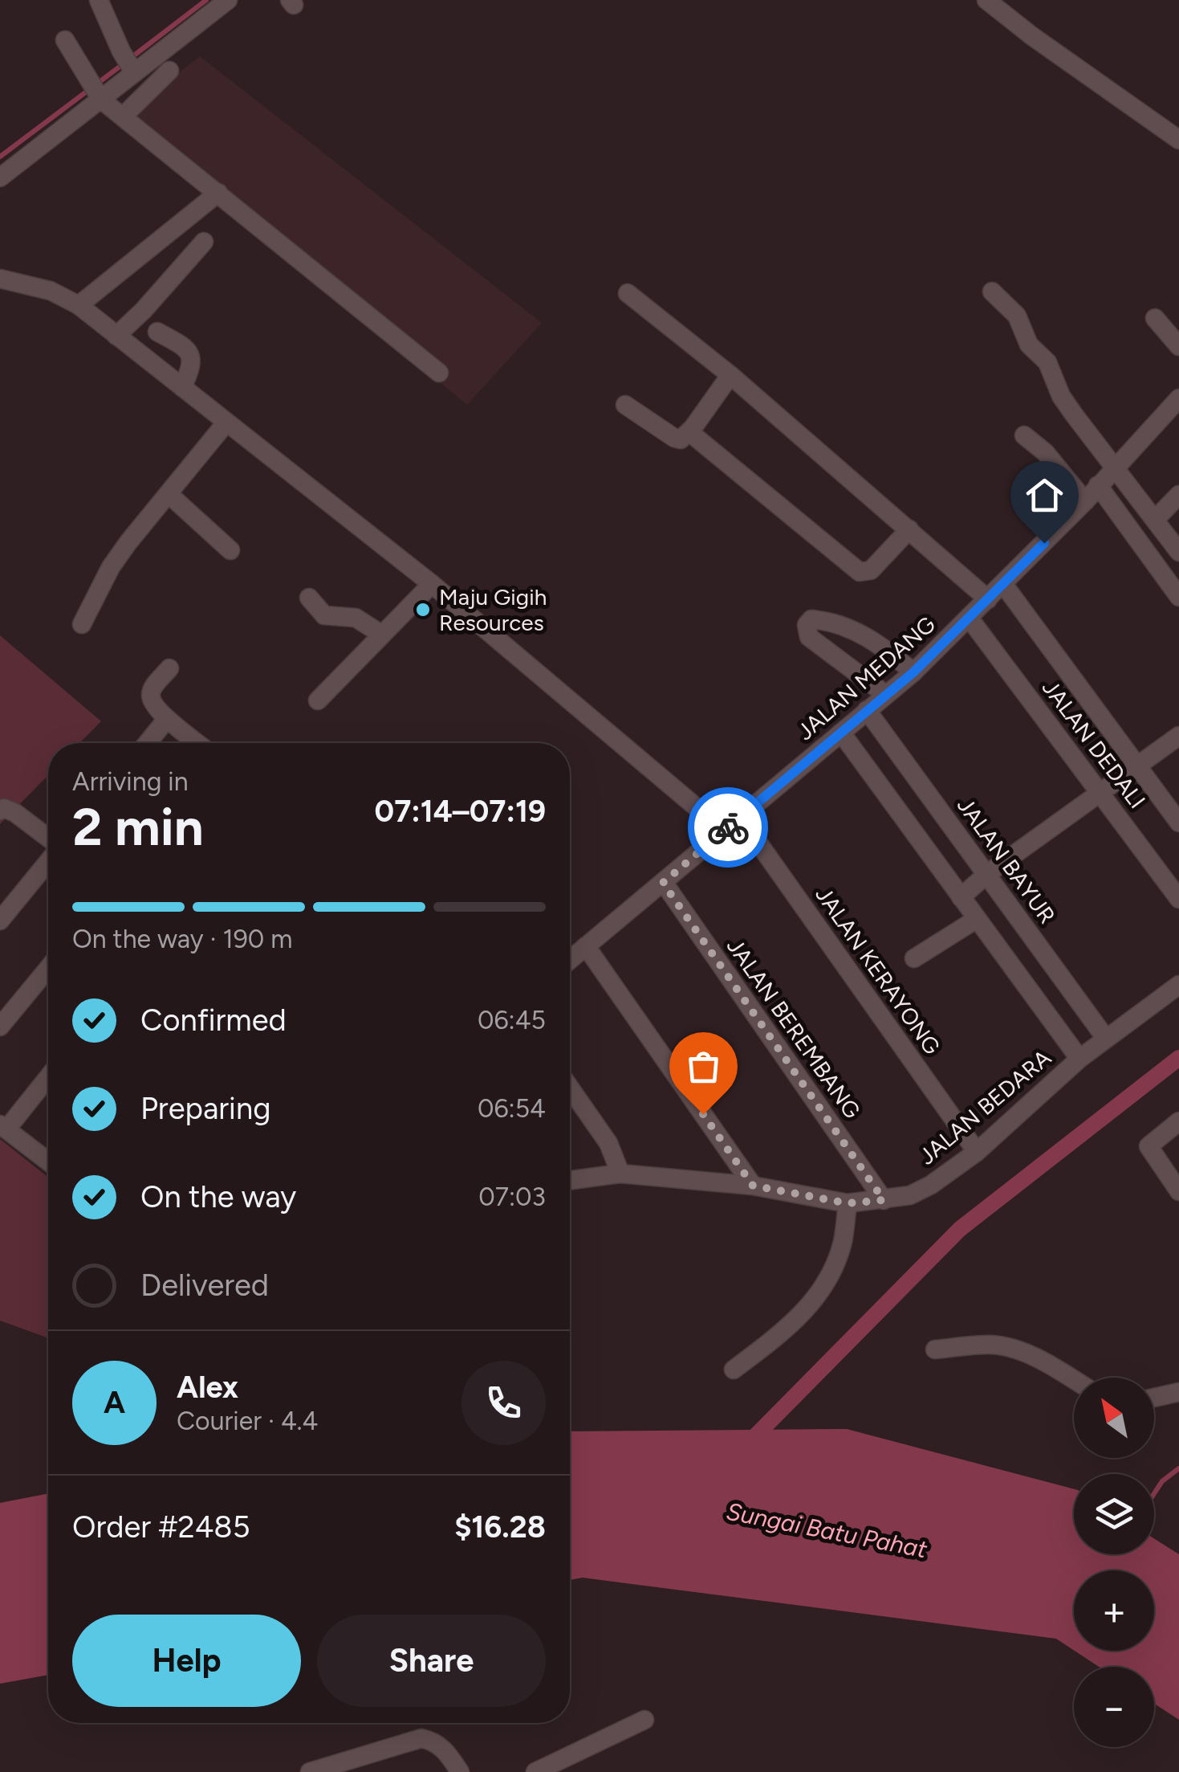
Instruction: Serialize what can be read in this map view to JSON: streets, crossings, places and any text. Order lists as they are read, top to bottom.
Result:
{
  "streets": {
    "street": [
      "JALAN MEDANG",
      "JALAN DEDALI",
      "JALAN BAYUR",
      "JALAN KERAYONG",
      "JALAN BEREMBANG",
      "JALAN BEDARA"
    ]
  },
  "crossings": [
    ["JALAN MEDANG", "JALAN DEDALI"],
    ["JALAN MEDANG", "JALAN BAYUR"],
    ["JALAN MEDANG", "JALAN KERAYONG"],
    ["JALAN MEDANG", "JALAN BEREMBANG"],
    ["JALAN BAYUR", "JALAN BEDARA"],
    ["JALAN KERAYONG", "JALAN BEDARA"],
    ["JALAN BEREMBANG", "JALAN BEDARA"]
  ],
  "water": ["Sungai Batu Pahat"],
  "places": ["Maju Gigih Resources"],
  "north": "top left",
  "page": {
    "heading": ["2 min", "Arriving in", "07:14–07:19"],
    "panel": [
      "Alex",
      "Courier · 4.4",
      "Order #2485",
      "$16.28"
    ],
    "bar": "On the way · 190 m",
    "list": [
      ["Confirmed", "06:45"],
      ["Preparing", "06:54"],
      ["On the way", "07:03"],
      "Delivered"
    ],
    "round": "A",
    "map_buttons": ["+", "−"],
    "buttons": ["Help", "Share"]
  }
}
